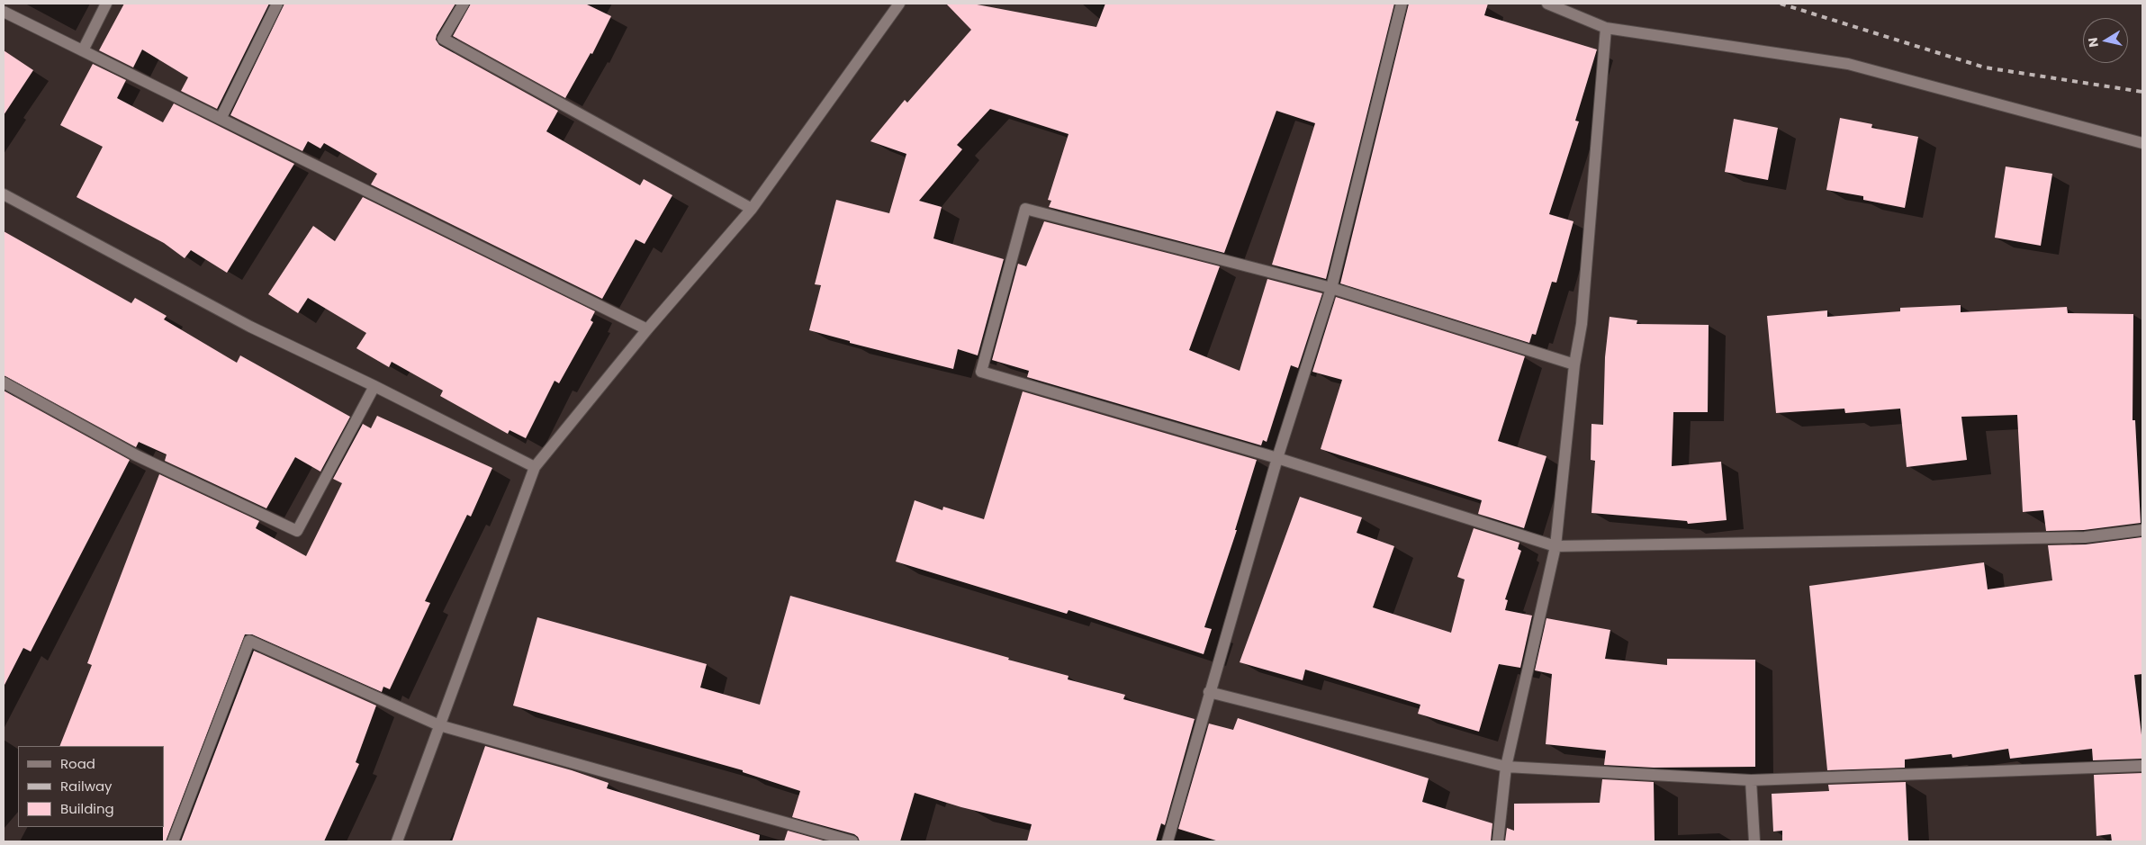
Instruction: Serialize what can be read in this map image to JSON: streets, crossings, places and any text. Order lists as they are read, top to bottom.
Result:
{
  "legend": ["Road", "Railway", "Building"],
  "north": "left"
}
